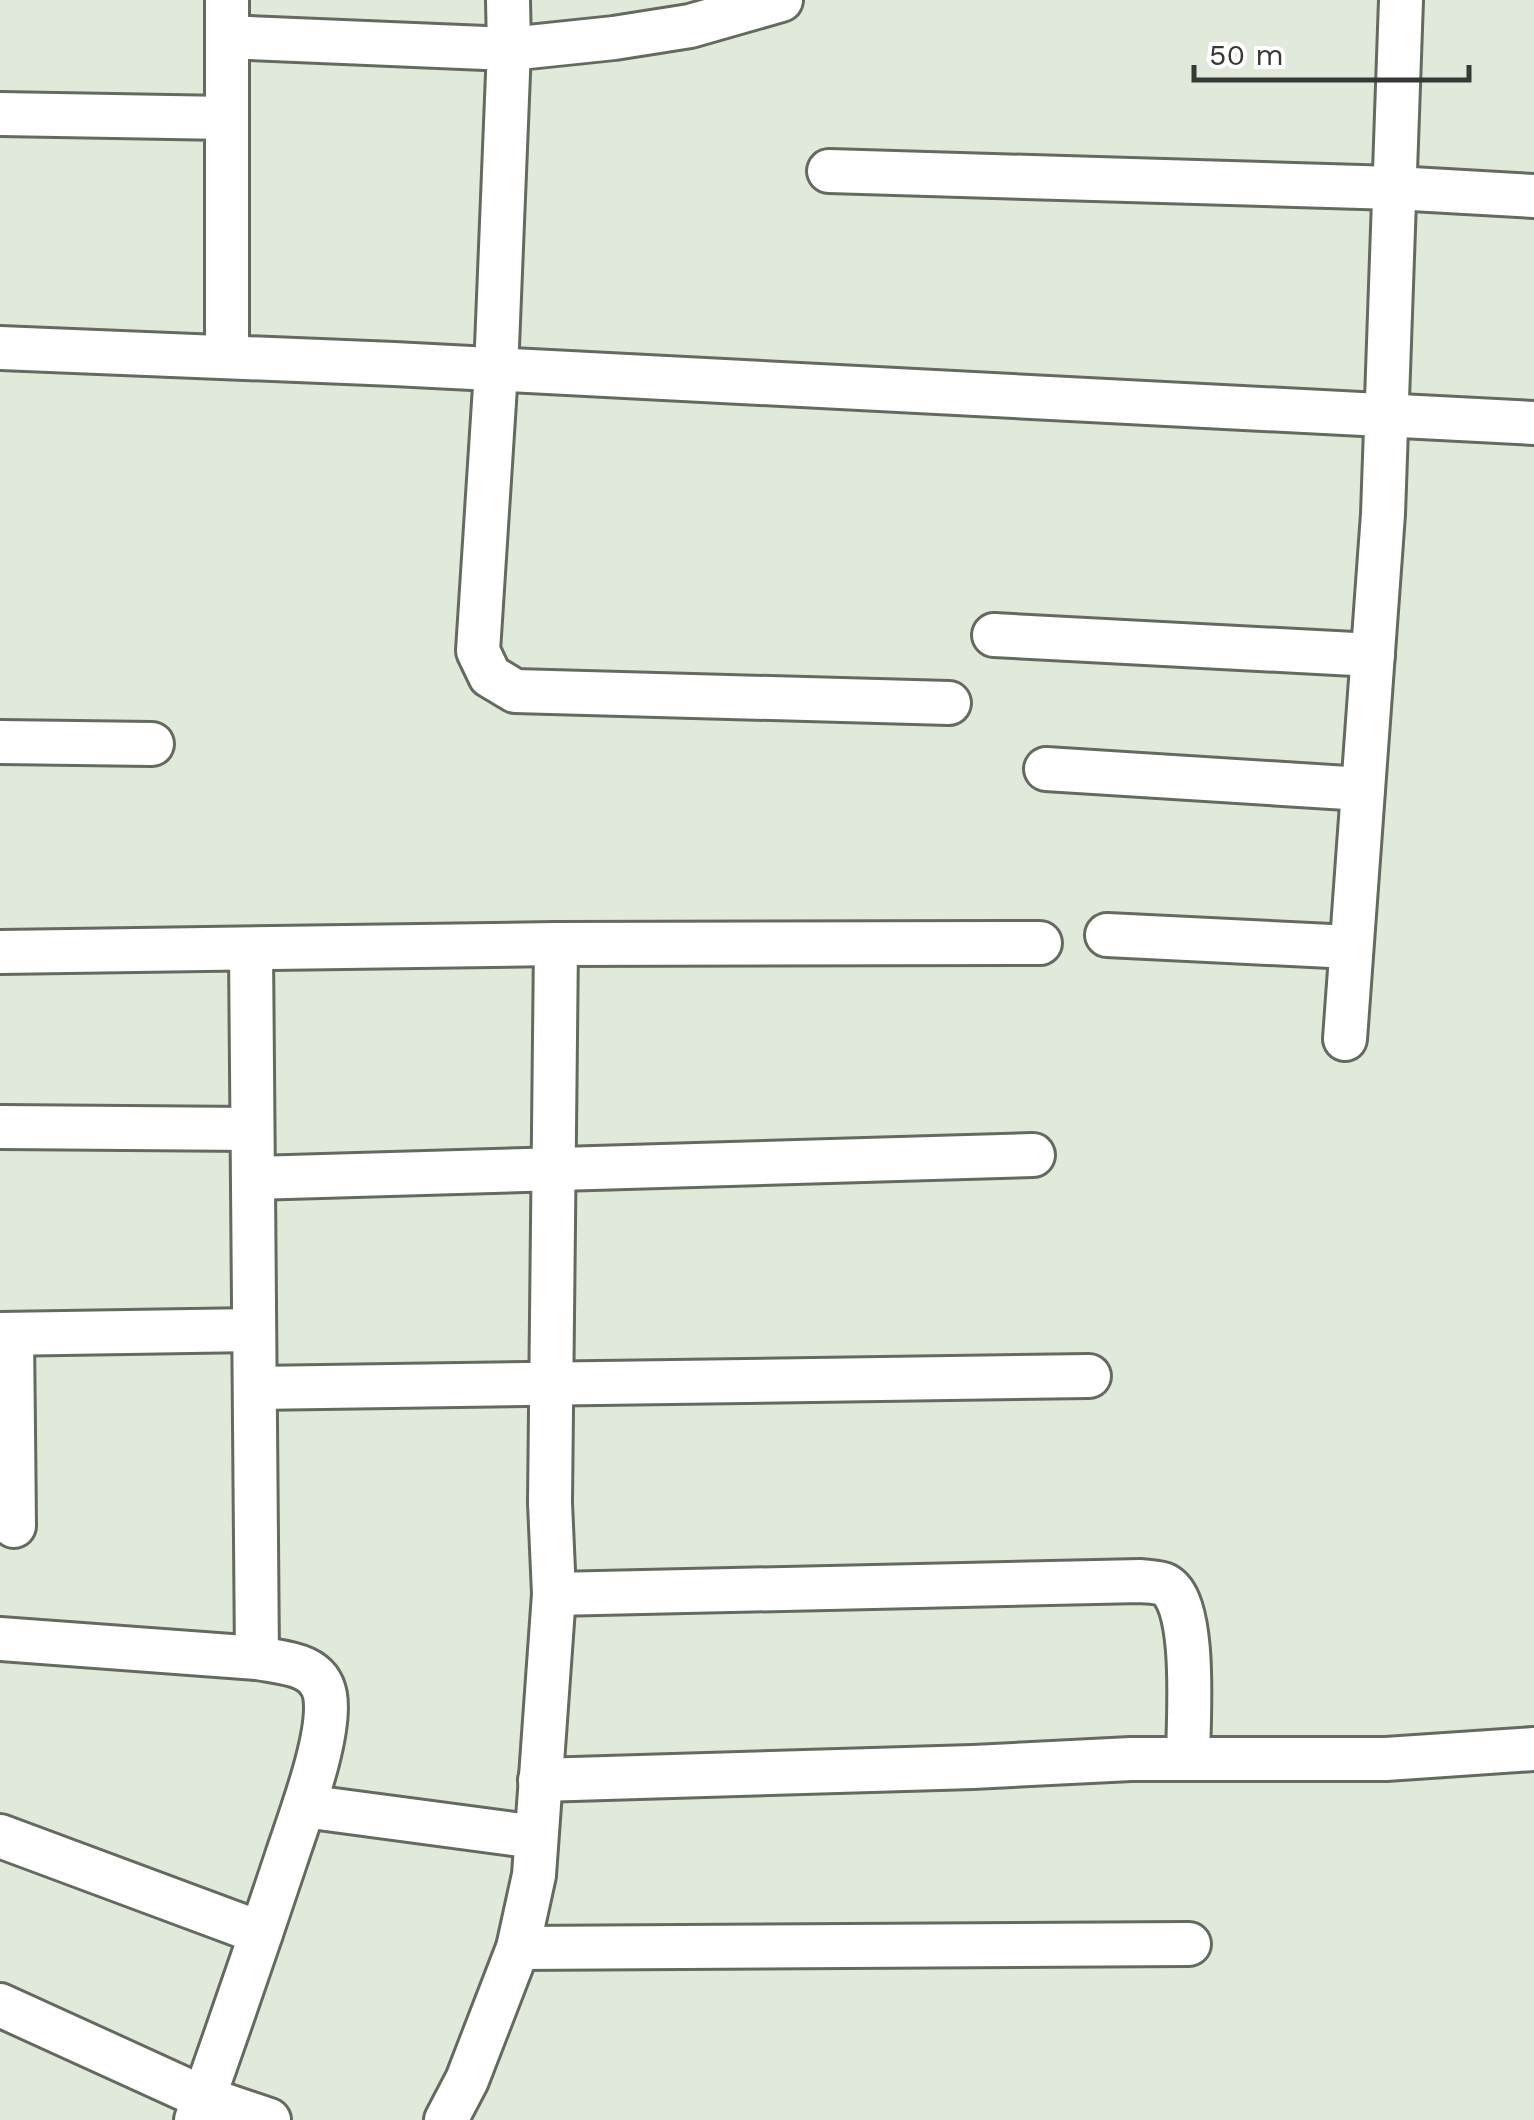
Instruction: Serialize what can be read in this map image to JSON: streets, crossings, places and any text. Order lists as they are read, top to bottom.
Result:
{
  "scale_bar": "50 m"
}
